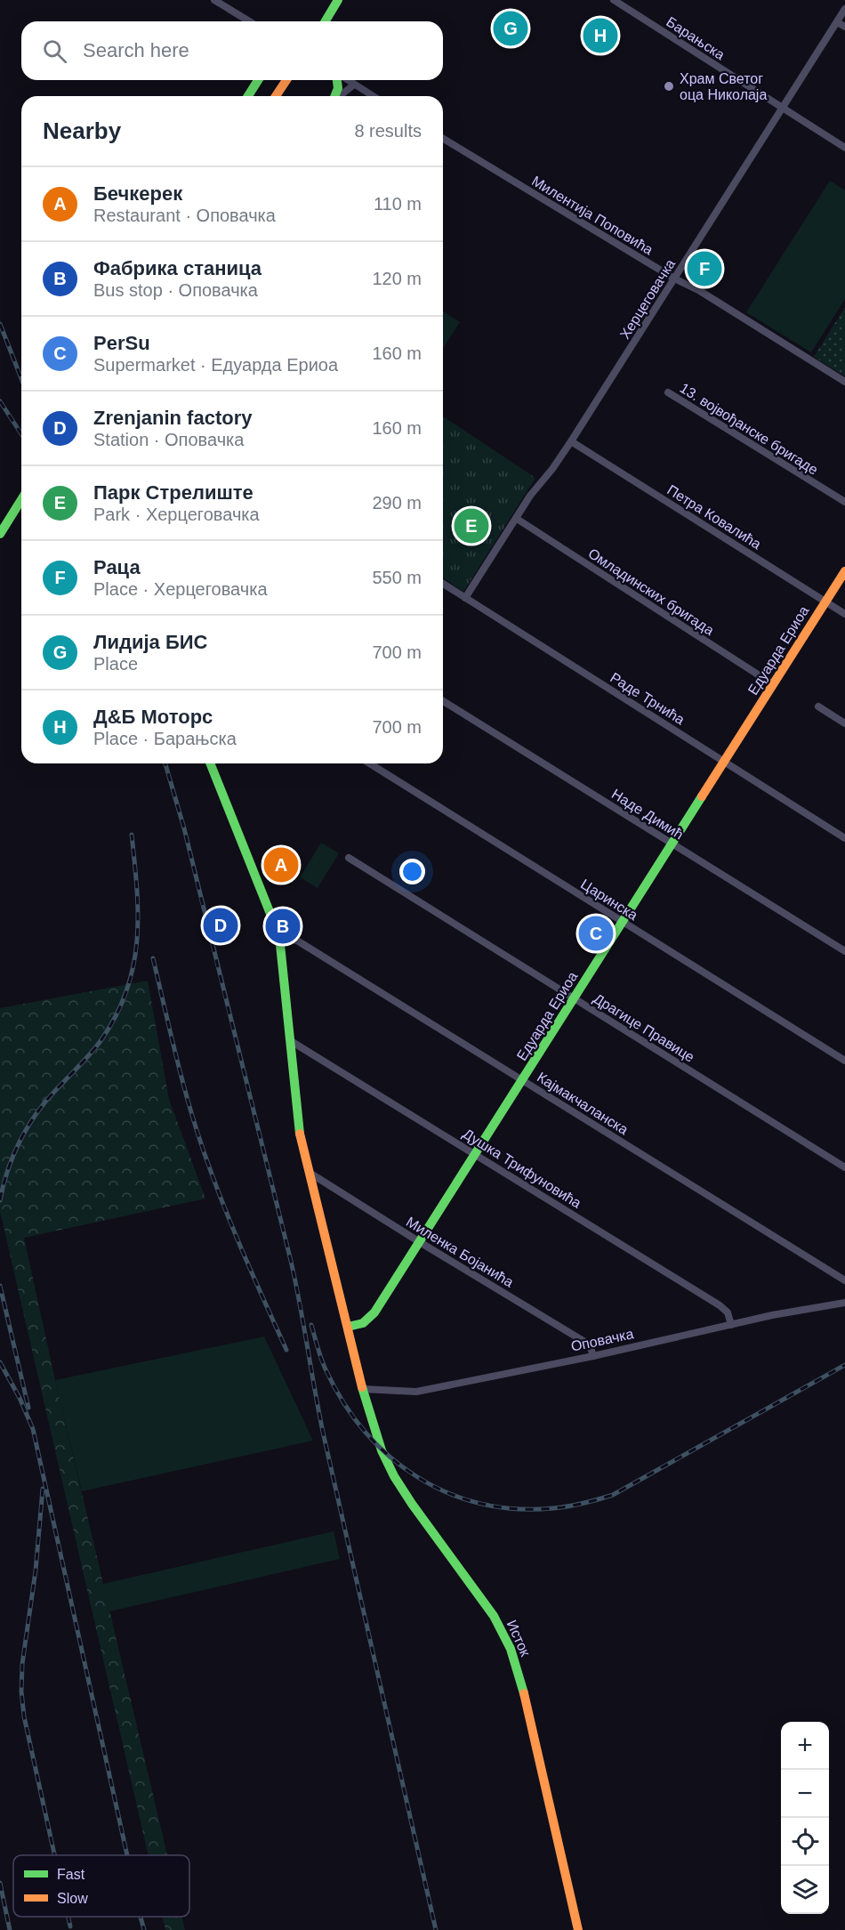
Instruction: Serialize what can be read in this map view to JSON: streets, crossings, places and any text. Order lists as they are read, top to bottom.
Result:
{
  "streets": {
    "main road": ["Едуарда Ериоа", "Исток"],
    "street": [
      "Барањска",
      "Милентија Поповића",
      "Херцеговачка",
      "13. војвођанске бригаде",
      "Петра Ковалића",
      "Омладинских бригада",
      "Раде Трнића",
      "Наде Димић",
      "Царинска",
      "Драгице Правице",
      "Кајмакчаланска",
      "Душка Трифуновића",
      "Миленка Бојанића",
      "Оповачка"
    ]
  },
  "crossings": [
    ["Барањска", "Херцеговачка"],
    ["Милентија Поповића", "Херцеговачка"],
    ["Херцеговачка", "Петра Ковалића"],
    ["Херцеговачка", "Омладинских бригада"],
    ["Херцеговачка", "Раде Трнића"],
    ["Петра Ковалића", "Едуарда Ериоа"],
    ["Омладинских бригада", "Едуарда Ериоа"],
    ["Едуарда Ериоа", "Раде Трнића"],
    ["Едуарда Ериоа", "Наде Димић"],
    ["Едуарда Ериоа", "Царинска"],
    ["Едуарда Ериоа", "Драгице Правице"],
    ["Едуарда Ериоа", "Кајмакчаланска"],
    ["Едуарда Ериоа", "Душка Трифуновића"],
    ["Едуарда Ериоа", "Миленка Бојанића"],
    ["Едуарда Ериоа", "Исток"],
    ["Кајмакчаланска", "Исток"],
    ["Душка Трифуновића", "Оповачка"],
    ["Душка Трифуновића", "Исток"],
    ["Миленка Бојанића", "Оповачка"],
    ["Миленка Бојанића", "Исток"],
    ["Оповачка", "Исток"]
  ],
  "places": ["Храм Светог оца Николаја"],
  "legend": ["Fast", "Slow"],
  "page": {
    "pins": [
      "G",
      "H",
      "F",
      "E",
      "A",
      "D",
      "B",
      "C"
    ],
    "search": "Search here",
    "heading": ["Nearby", "8 results"],
    "list": [
      {
        "mark": "A",
        "name": "Бечкерек",
        "note": "Restaurant · Оповачка",
        "value": "110 m"
      },
      {
        "mark": "B",
        "name": "Фабрика станица",
        "note": "Bus stop · Оповачка",
        "value": "120 m"
      },
      {
        "mark": "C",
        "name": "PerSu",
        "note": "Supermarket · Едуарда Ериоа",
        "value": "160 m"
      },
      {
        "mark": "D",
        "name": "Zrenjanin factory",
        "note": "Station · Оповачка",
        "value": "160 m"
      },
      {
        "mark": "E",
        "name": "Парк Стрелиште",
        "note": "Park · Херцеговачка",
        "value": "290 m"
      },
      {
        "mark": "F",
        "name": "Раца",
        "note": "Place · Херцеговачка",
        "value": "550 m"
      },
      {
        "mark": "G",
        "name": "Лидија БИС",
        "note": "Place",
        "value": "700 m"
      },
      {
        "mark": "H",
        "name": "Д&Б Моторс",
        "note": "Place · Барањска",
        "value": "700 m"
      }
    ],
    "map_buttons": ["+", "−"]
  }
}
